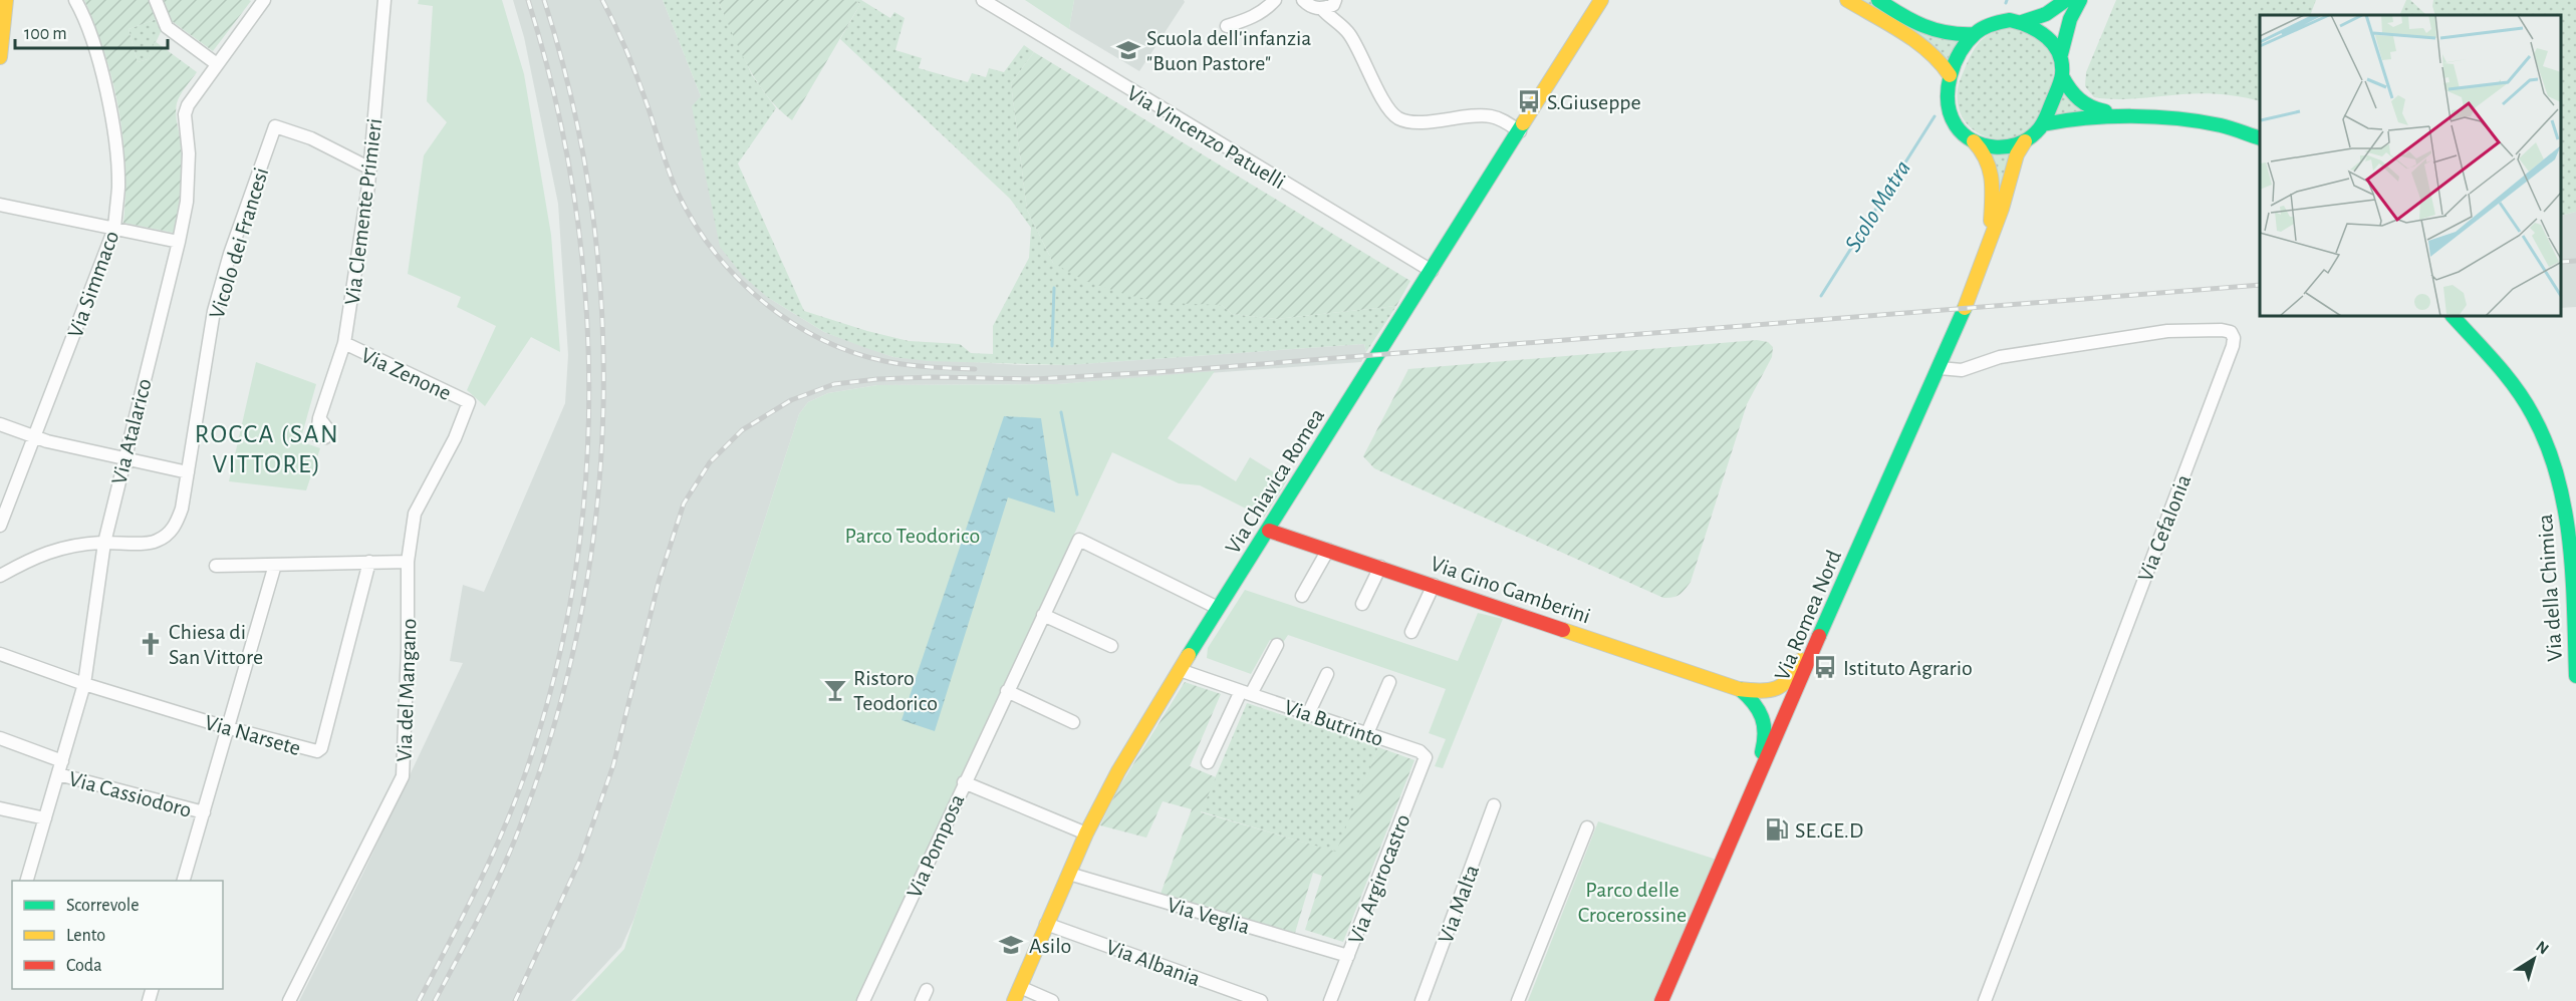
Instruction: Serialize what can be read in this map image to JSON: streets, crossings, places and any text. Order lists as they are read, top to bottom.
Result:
{
  "streets": {
    "street": [
      "Via Vincenzo Patuelli",
      "Via Clemente Primieri",
      "Vicolo dei Francesi",
      "Via Simmaco",
      "Via Zenone",
      "Via Atalarico",
      "Via Chiavica Romea",
      "Via Cefalonia",
      "Via della Chimica",
      "Via Gino Gamberini",
      "Via Romea Nord",
      "Via del Mangano",
      "Via Butrinto",
      "Via Narsete",
      "Via Cassiodoro",
      "Via Pomposa",
      "Via Argirocastro",
      "Via Malta",
      "Via Veglia",
      "Via Albania"
    ]
  },
  "crossings": [
    ["Via Vincenzo Patuelli", "Via Chiavica Romea"],
    ["Via Clemente Primieri", "Vicolo dei Francesi"],
    ["Via Clemente Primieri", "Via Zenone"],
    ["Vicolo dei Francesi", "Via Atalarico"],
    ["Via Zenone", "Via del Mangano"],
    ["Via Atalarico", "Via Narsete"],
    ["Via Atalarico", "Via Cassiodoro"],
    ["Via Chiavica Romea", "Via Gino Gamberini"],
    ["Via Chiavica Romea", "Via Butrinto"],
    ["Via Chiavica Romea", "Via Pomposa"],
    ["Via Chiavica Romea", "Via Veglia"],
    ["Via Chiavica Romea", "Via Albania"],
    ["Via Cefalonia", "Via Romea Nord"],
    ["Via Gino Gamberini", "Via Romea Nord"],
    ["Via Butrinto", "Via Argirocastro"],
    ["Via Argirocastro", "Via Veglia"]
  ],
  "districts": ["ROCCA (SAN VITTORE)"],
  "water": ["Scolo Matra"],
  "parks": ["Parco Teodorico", "Parco delle Crocerossine"],
  "places": {
    "school or university": ["Scuola dell'infanzia \"Buon Pastore\"", "Asilo"],
    "bus stop": ["S.Giuseppe", "Istituto Agrario"],
    "church": ["Chiesa di San Vittore"],
    "bar": ["Ristoro Teodorico"],
    "fuel station": ["SE.GE.D"]
  },
  "legend": ["Scorrevole", "Lento", "Coda"],
  "scale_bar": "100 m",
  "north": "top right"
}
